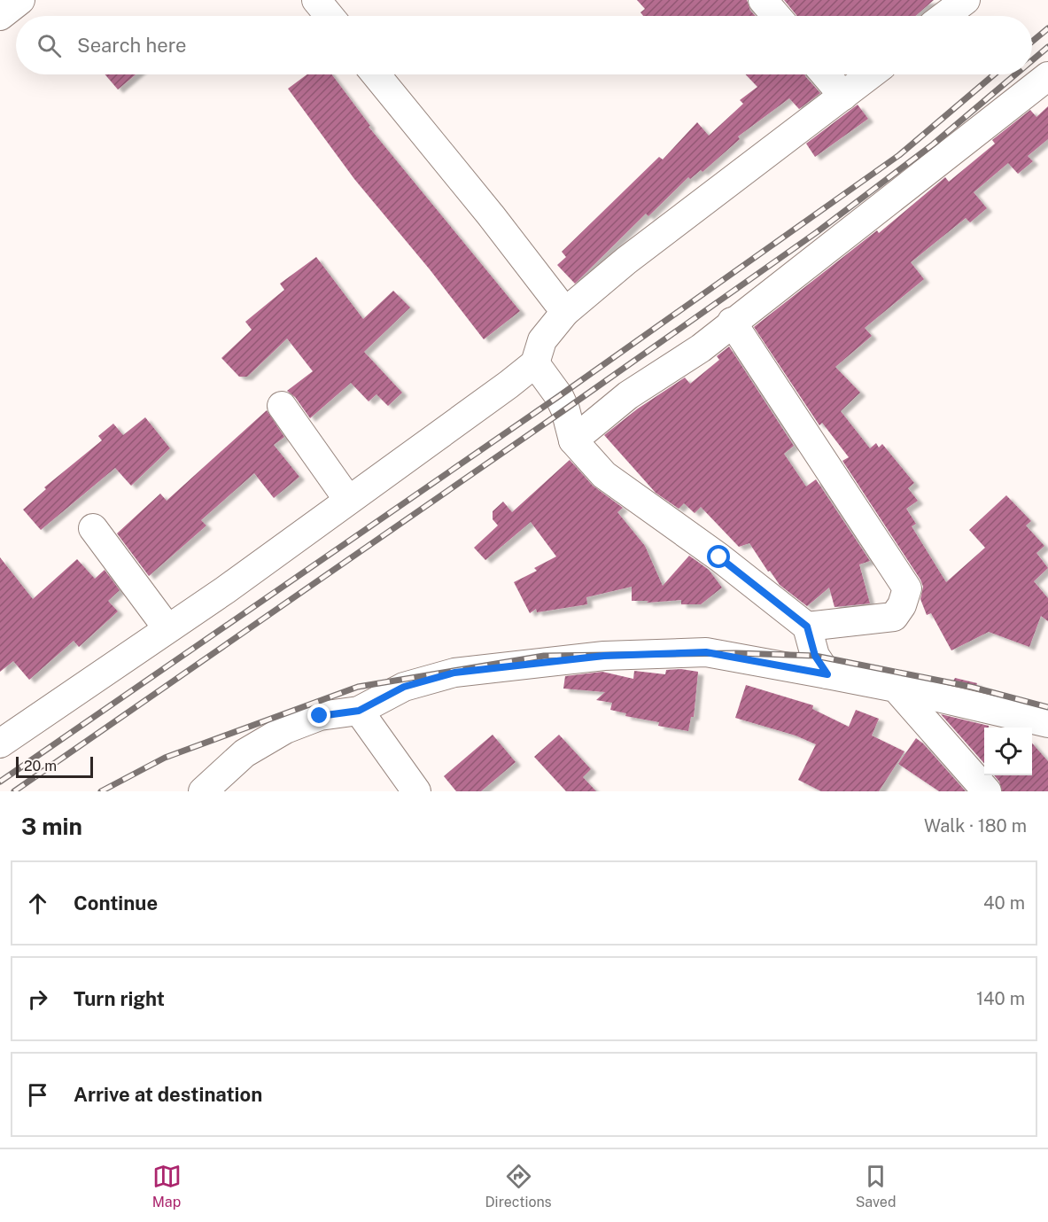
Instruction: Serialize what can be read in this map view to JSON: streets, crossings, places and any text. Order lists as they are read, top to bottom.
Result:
{
  "scale_bar": "20 m",
  "page": {
    "search": "Search here",
    "scale": "20 m",
    "heading": ["3 min", "Walk · 180 m"],
    "list": [
      ["Continue", "40 m"],
      ["Turn right", "140 m"],
      "Arrive at destination"
    ],
    "nav": ["Map", "Directions", "Saved"]
  }
}
